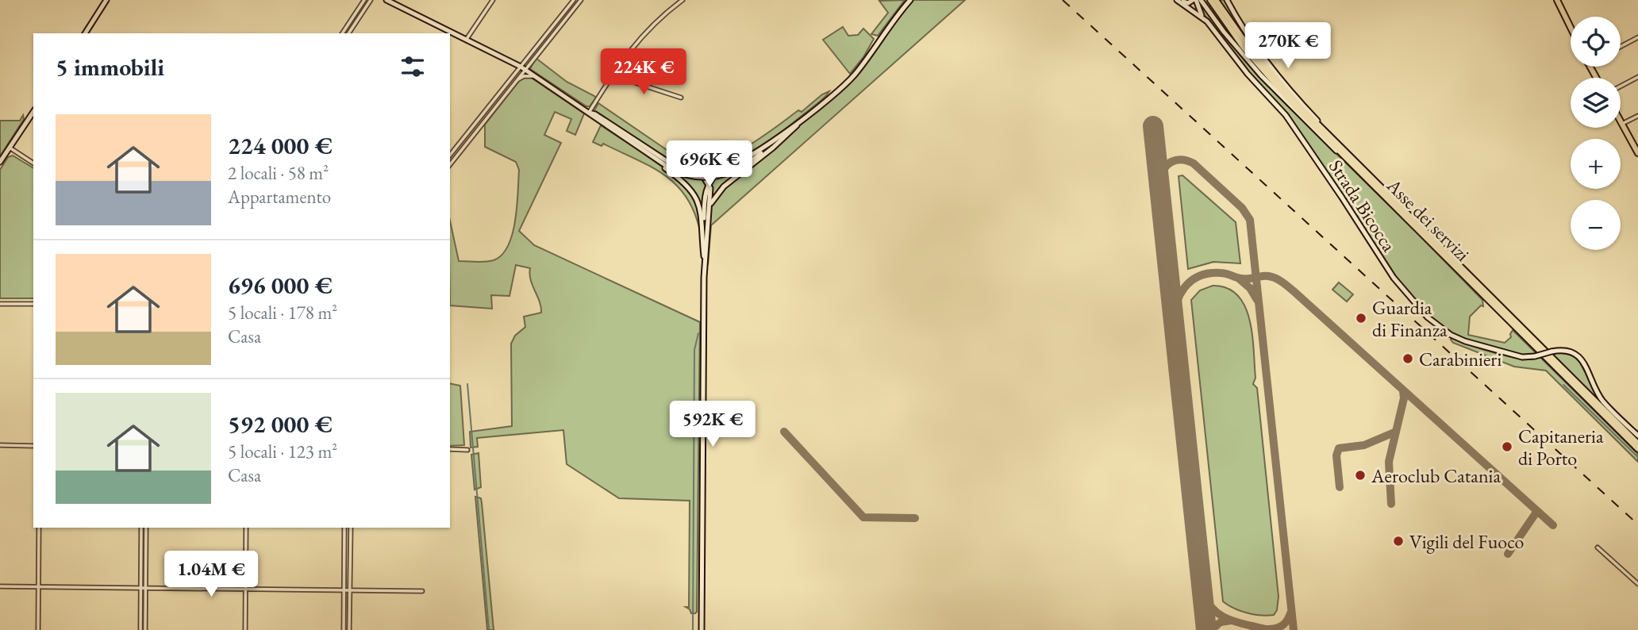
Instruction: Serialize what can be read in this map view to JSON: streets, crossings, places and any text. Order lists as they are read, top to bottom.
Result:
{
  "streets": {
    "main road": ["Strada Bicocca", "Asse dei servizi"]
  },
  "places": [
    "Guardia di Finanza",
    "Carabinieri",
    "Capitaneria di Porto",
    "Aeroclub Catania",
    "Vigili del Fuoco"
  ],
  "page": {
    "map_buttons": ["+", "−"],
    "price": [
      "270K €",
      "224K €",
      "696K €",
      "592K €",
      "1.04M €"
    ],
    "heading": "5 immobili",
    "list": [
      {
        "name": "224 000 €",
        "note": "2 locali · 58 m² · Appartamento"
      },
      {
        "name": "696 000 €",
        "note": "5 locali · 178 m² · Casa"
      },
      {
        "name": "592 000 €",
        "note": "5 locali · 123 m² · Casa"
      }
    ]
  }
}
